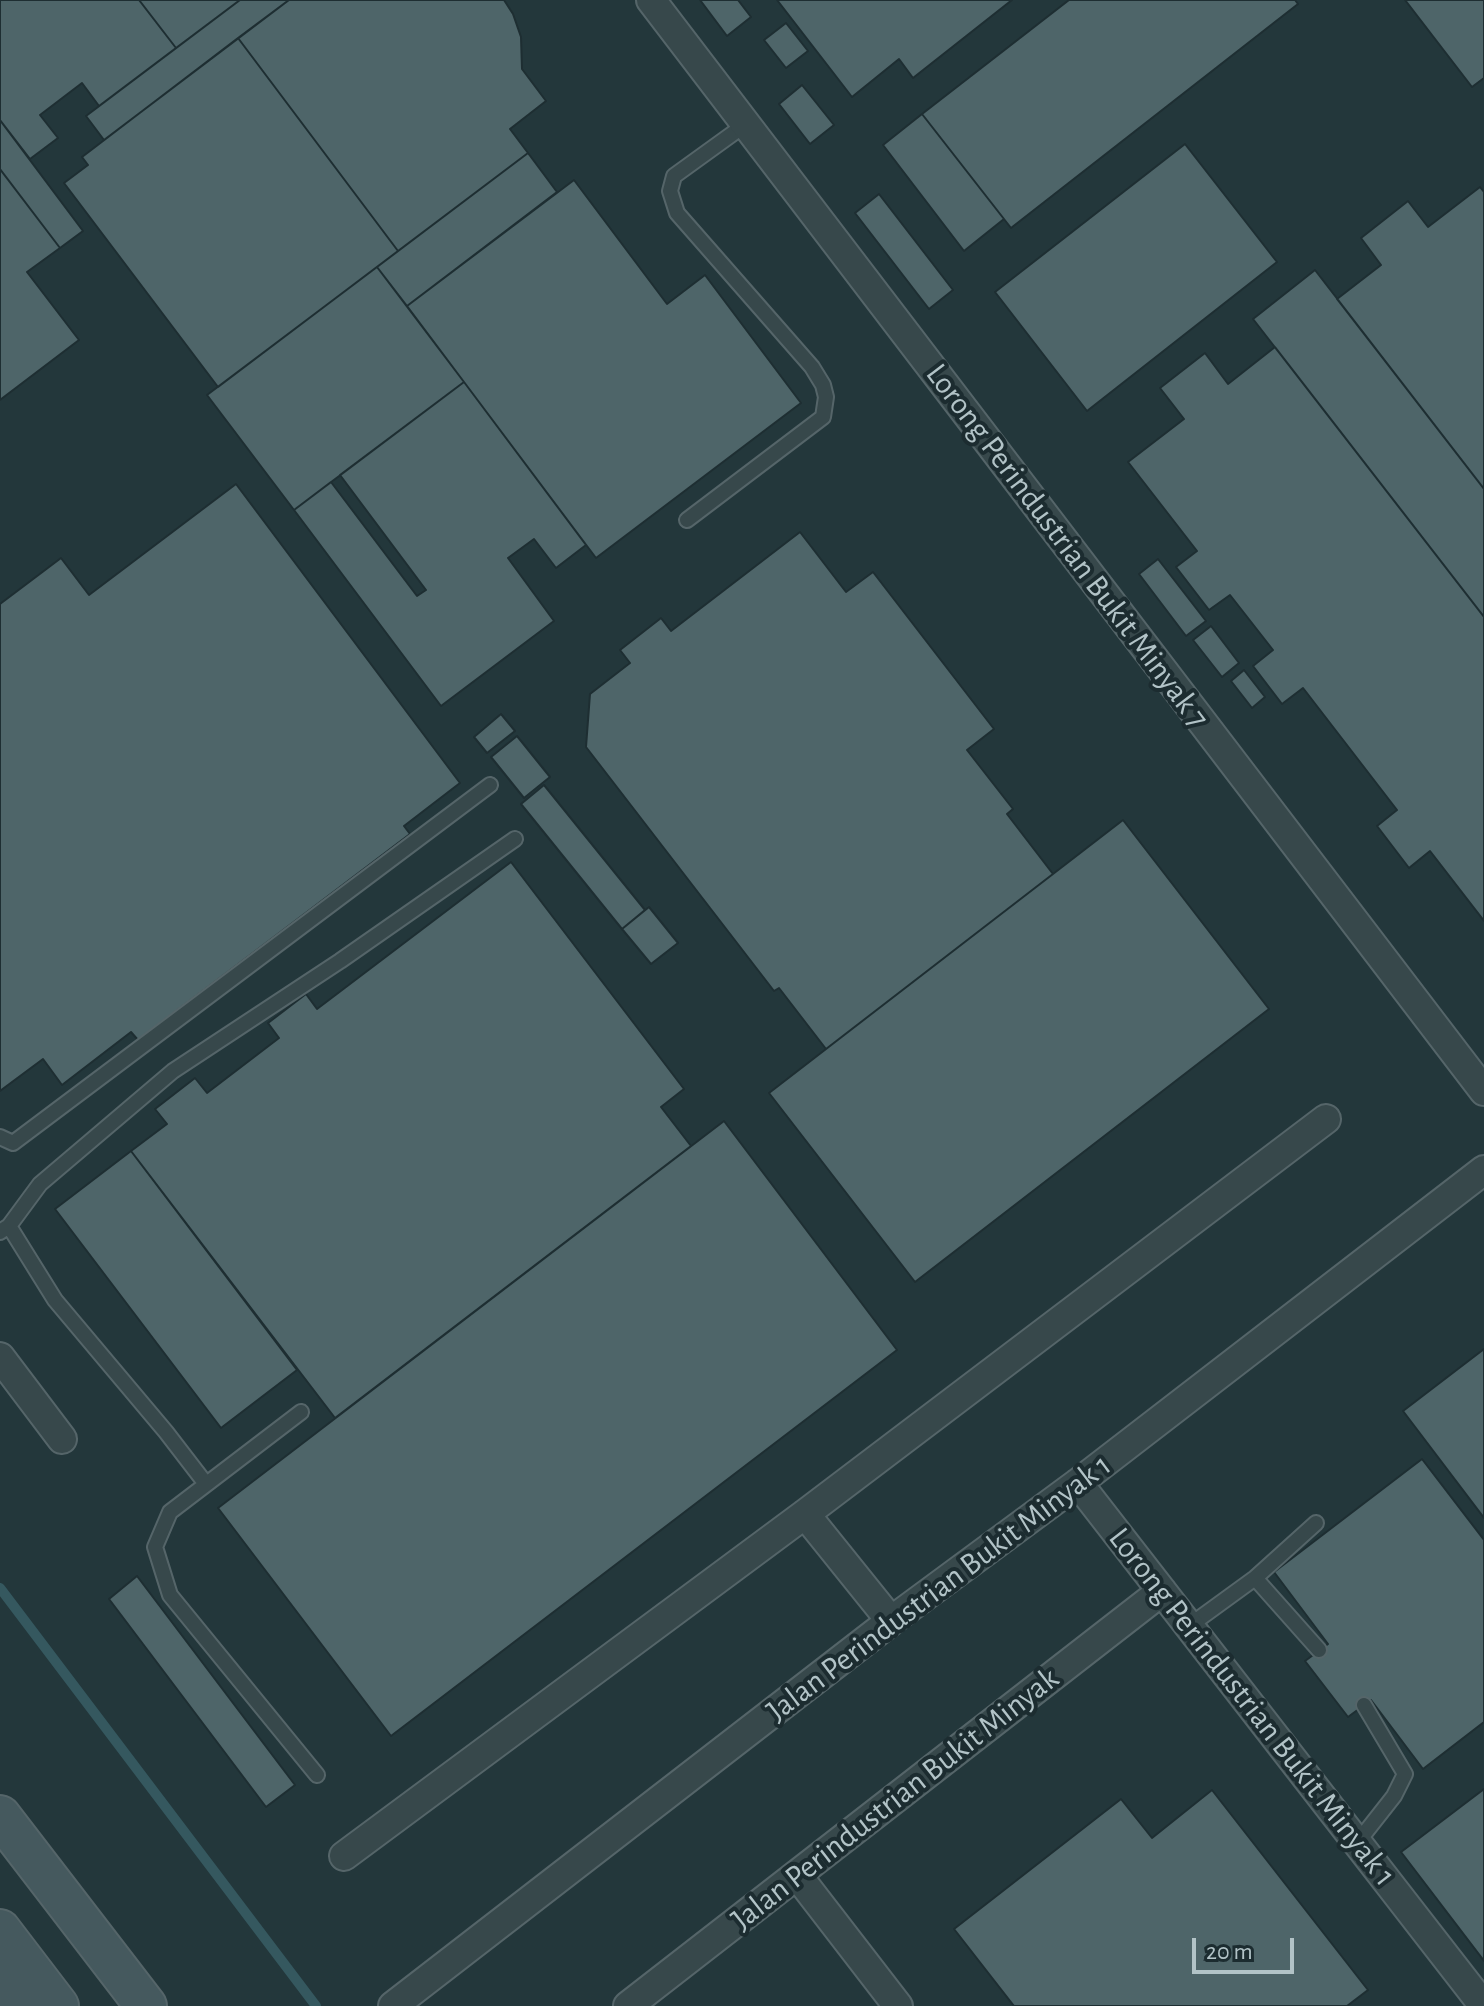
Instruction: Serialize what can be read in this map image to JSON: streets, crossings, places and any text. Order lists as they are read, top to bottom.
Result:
{
  "streets": {
    "street": [
      "Lorong Perindustrian Bukit Minyak 7",
      "Jalan Perindustrian Bukit Minyak 1",
      "Lorong Perindustrian Bukit Minyak 1",
      "Jalan Perindustrian Bukit Minyak"
    ]
  },
  "crossings": [
    ["Jalan Perindustrian Bukit Minyak 1", "Lorong Perindustrian Bukit Minyak 1"],
    ["Lorong Perindustrian Bukit Minyak 1", "Jalan Perindustrian Bukit Minyak"]
  ],
  "scale_bar": "20 m"
}
